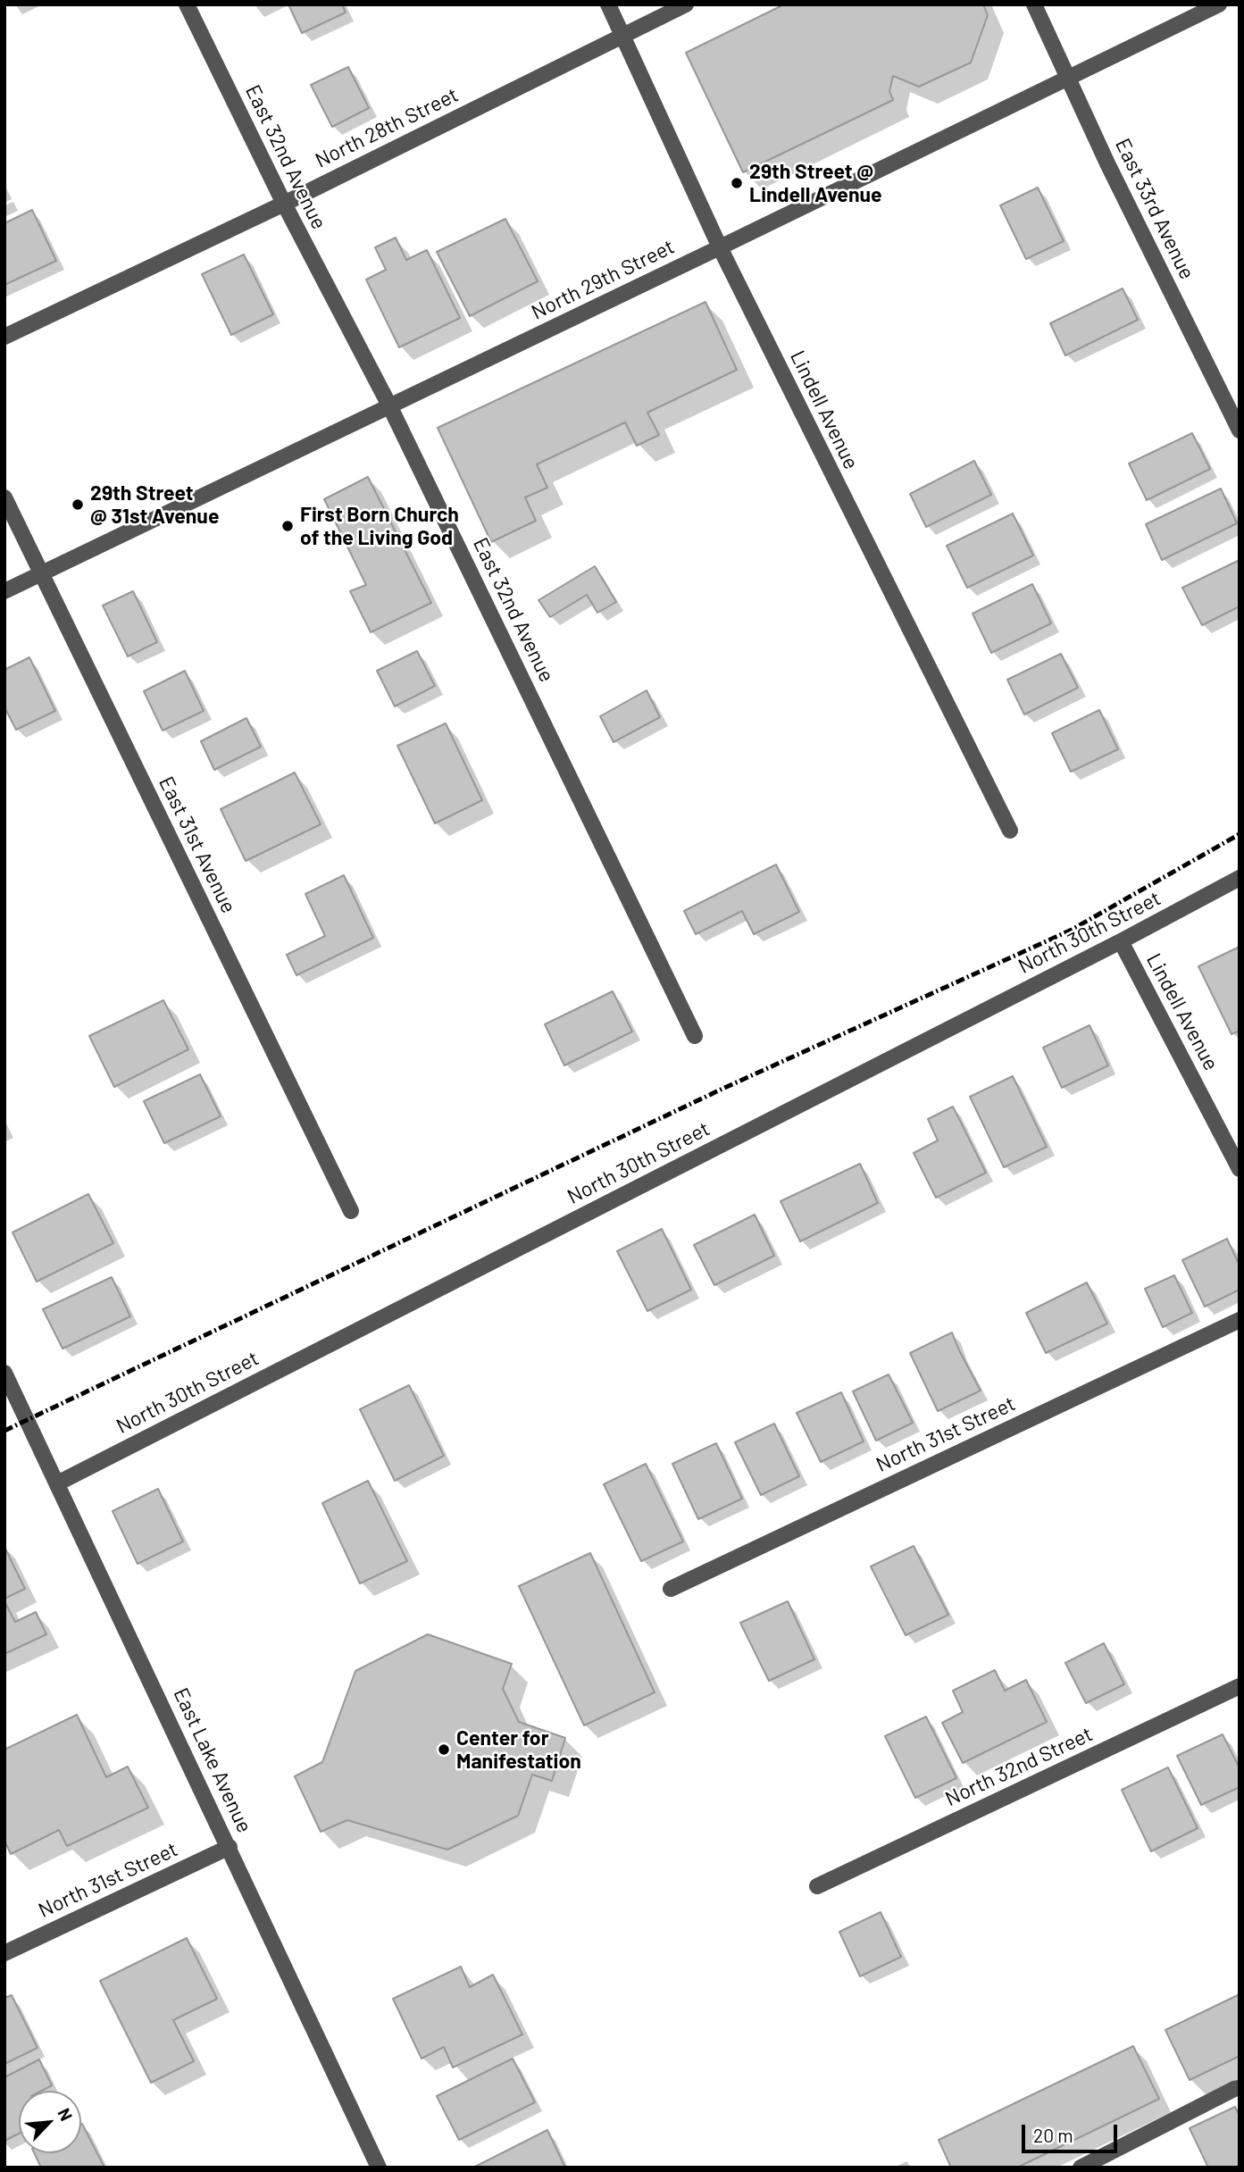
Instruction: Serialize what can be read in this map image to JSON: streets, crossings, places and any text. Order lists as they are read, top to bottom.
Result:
{
  "streets": {
    "street": [
      "North 28th Street",
      "East 32nd Avenue",
      "East 33rd Avenue",
      "North 29th Street",
      "Lindell Avenue",
      "East 31st Avenue",
      "North 30th Street",
      "North 31st Street",
      "East Lake Avenue",
      "North 32nd Street"
    ]
  },
  "crossings": [
    ["North 28th Street", "East 32nd Avenue"],
    ["North 28th Street", "Lindell Avenue"],
    ["East 32nd Avenue", "North 29th Street"],
    ["East 33rd Avenue", "North 29th Street"],
    ["North 29th Street", "Lindell Avenue"],
    ["North 29th Street", "East 31st Avenue"],
    ["Lindell Avenue", "North 30th Street"],
    ["North 30th Street", "East Lake Avenue"],
    ["North 31st Street", "East Lake Avenue"]
  ],
  "places": [
    "29th Street @ Lindell Avenue",
    "29th Street @ 31st Avenue",
    "First Born Church of the Living God",
    "Center for Manifestation"
  ],
  "scale_bar": "20 m",
  "north": "top right"
}
